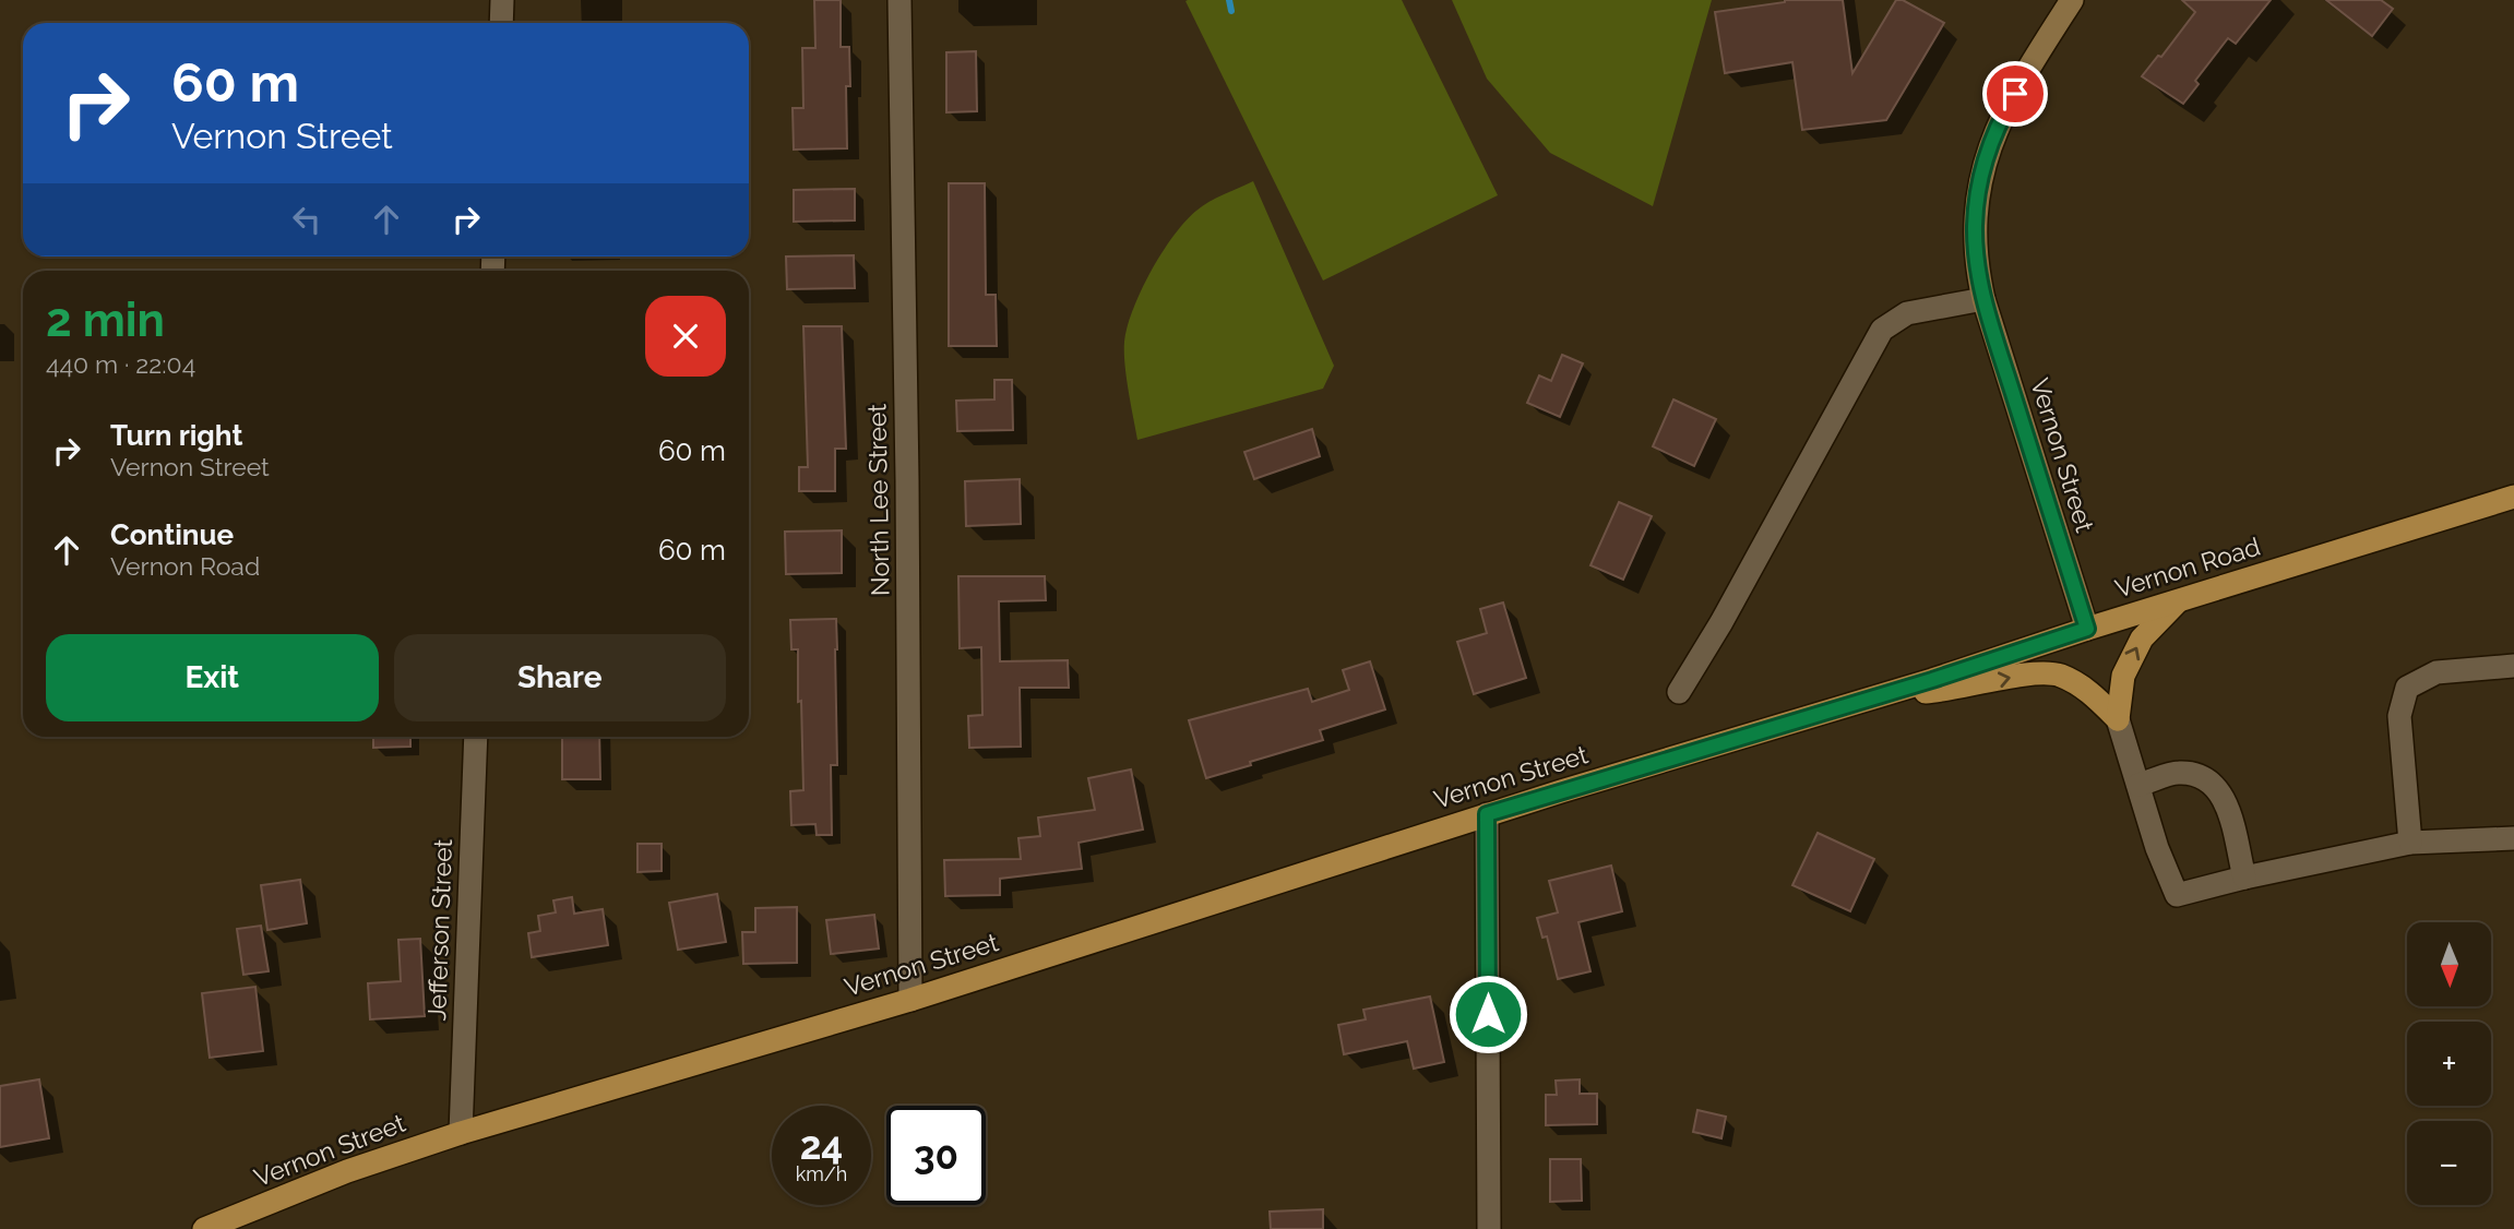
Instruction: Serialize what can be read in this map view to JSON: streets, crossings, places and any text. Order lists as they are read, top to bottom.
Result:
{
  "streets": {
    "main road": ["Vernon Street", "Vernon Road"],
    "street": ["North Lee Street", "Jefferson Street"]
  },
  "crossings": [
    ["Vernon Street", "North Lee Street"],
    ["Vernon Street", "Vernon Road"],
    ["Vernon Street", "Jefferson Street"]
  ],
  "north": "bottom",
  "page": {
    "turn": ["60 m", "Vernon Street"],
    "heading": ["2 min", "440 m · 22:04"],
    "list": [
      {
        "name": "Turn right",
        "note": "Vernon Street",
        "value": "60 m"
      },
      {
        "name": "Continue",
        "note": "Vernon Road",
        "value": "60 m"
      }
    ],
    "buttons": ["Exit", "Share"],
    "map_buttons": ["+", "−"],
    "speed": "24 km/h",
    "limit": "30"
  }
}
